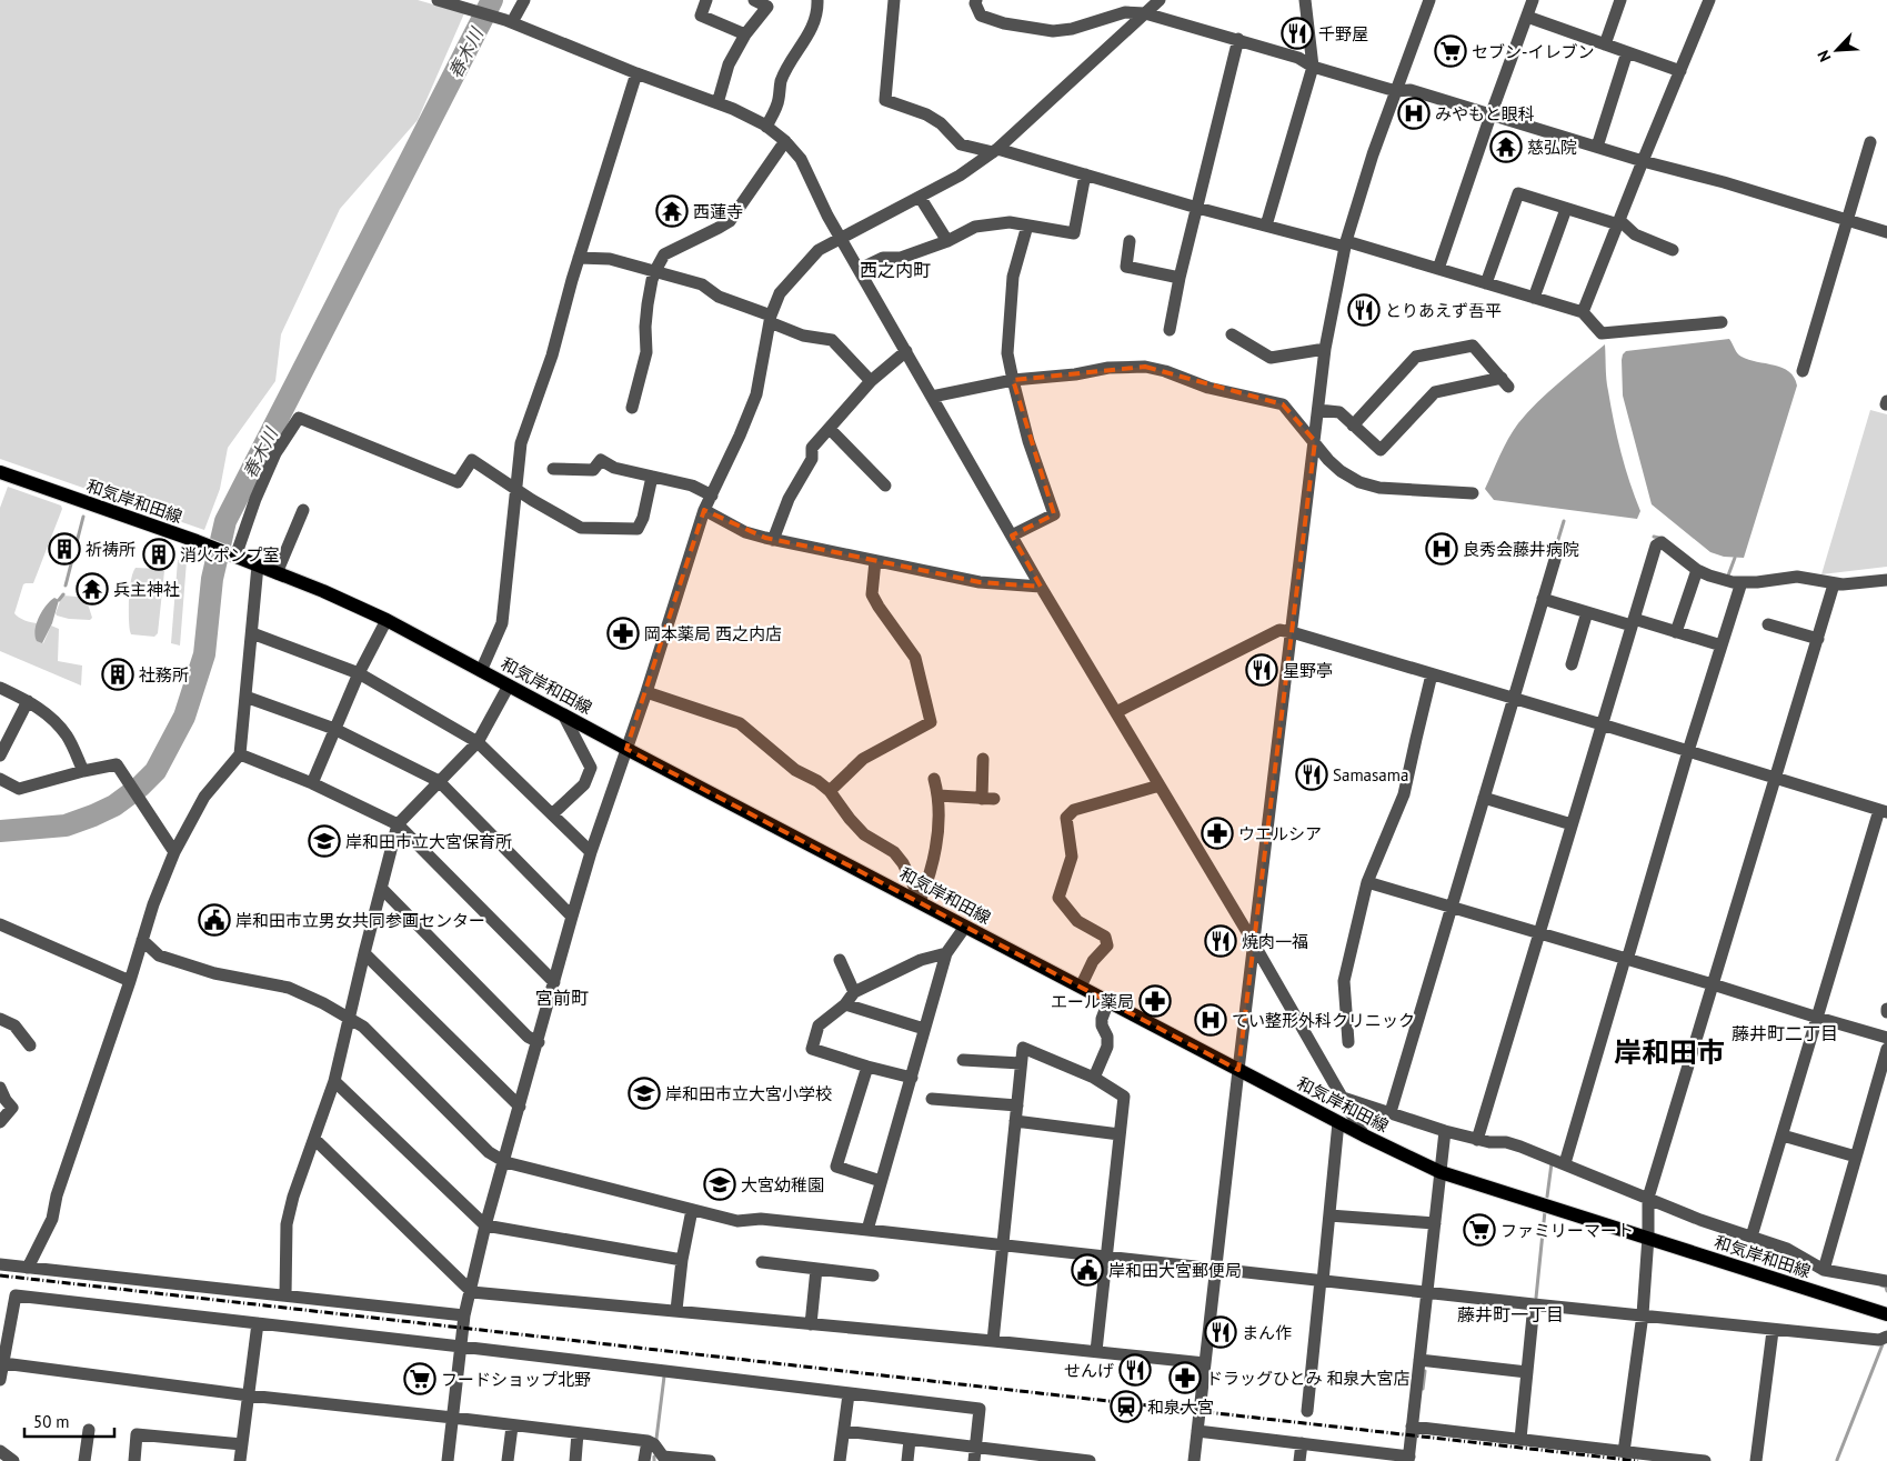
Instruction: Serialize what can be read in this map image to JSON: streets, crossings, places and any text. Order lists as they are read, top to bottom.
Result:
{
  "streets": {
    "main road": ["和気岸和田線"]
  },
  "districts": [
    "西之内町",
    "宮前町",
    "藤井町二丁目",
    "岸和田市",
    "藤井町一丁目"
  ],
  "water": ["春木川"],
  "places": {
    "restaurant": [
      "千野屋",
      "とりあえず吾平",
      "星野亭",
      "Samasama",
      "焼肉一福",
      "まん作",
      "せんげ"
    ],
    "supermarket": ["セブン-イレブン", "ファミリーマート", "フードショップ北野"],
    "hospital": ["みやもと眼科", "良秀会藤井病院", "てい整形外科クリニック"],
    "temple": ["慈弘院", "西蓮寺", "兵主神社"],
    "building": ["祈祷所", "消火ポンプ室", "社務所"],
    "pharmacy": [
      "岡本薬局 西之内店",
      "ウエルシア",
      "エール薬局",
      "ドラッグひとみ 和泉大宮店"
    ],
    "school or university": ["岸和田市立大宮保育所", "岸和田市立大宮小学校", "大宮幼稚園"],
    "public building": ["岸和田市立男女共同参画センター", "岸和田大宮郵便局"],
    "station": ["和泉大宮"]
  },
  "scale_bar": "50 m",
  "north": "bottom left"
}
